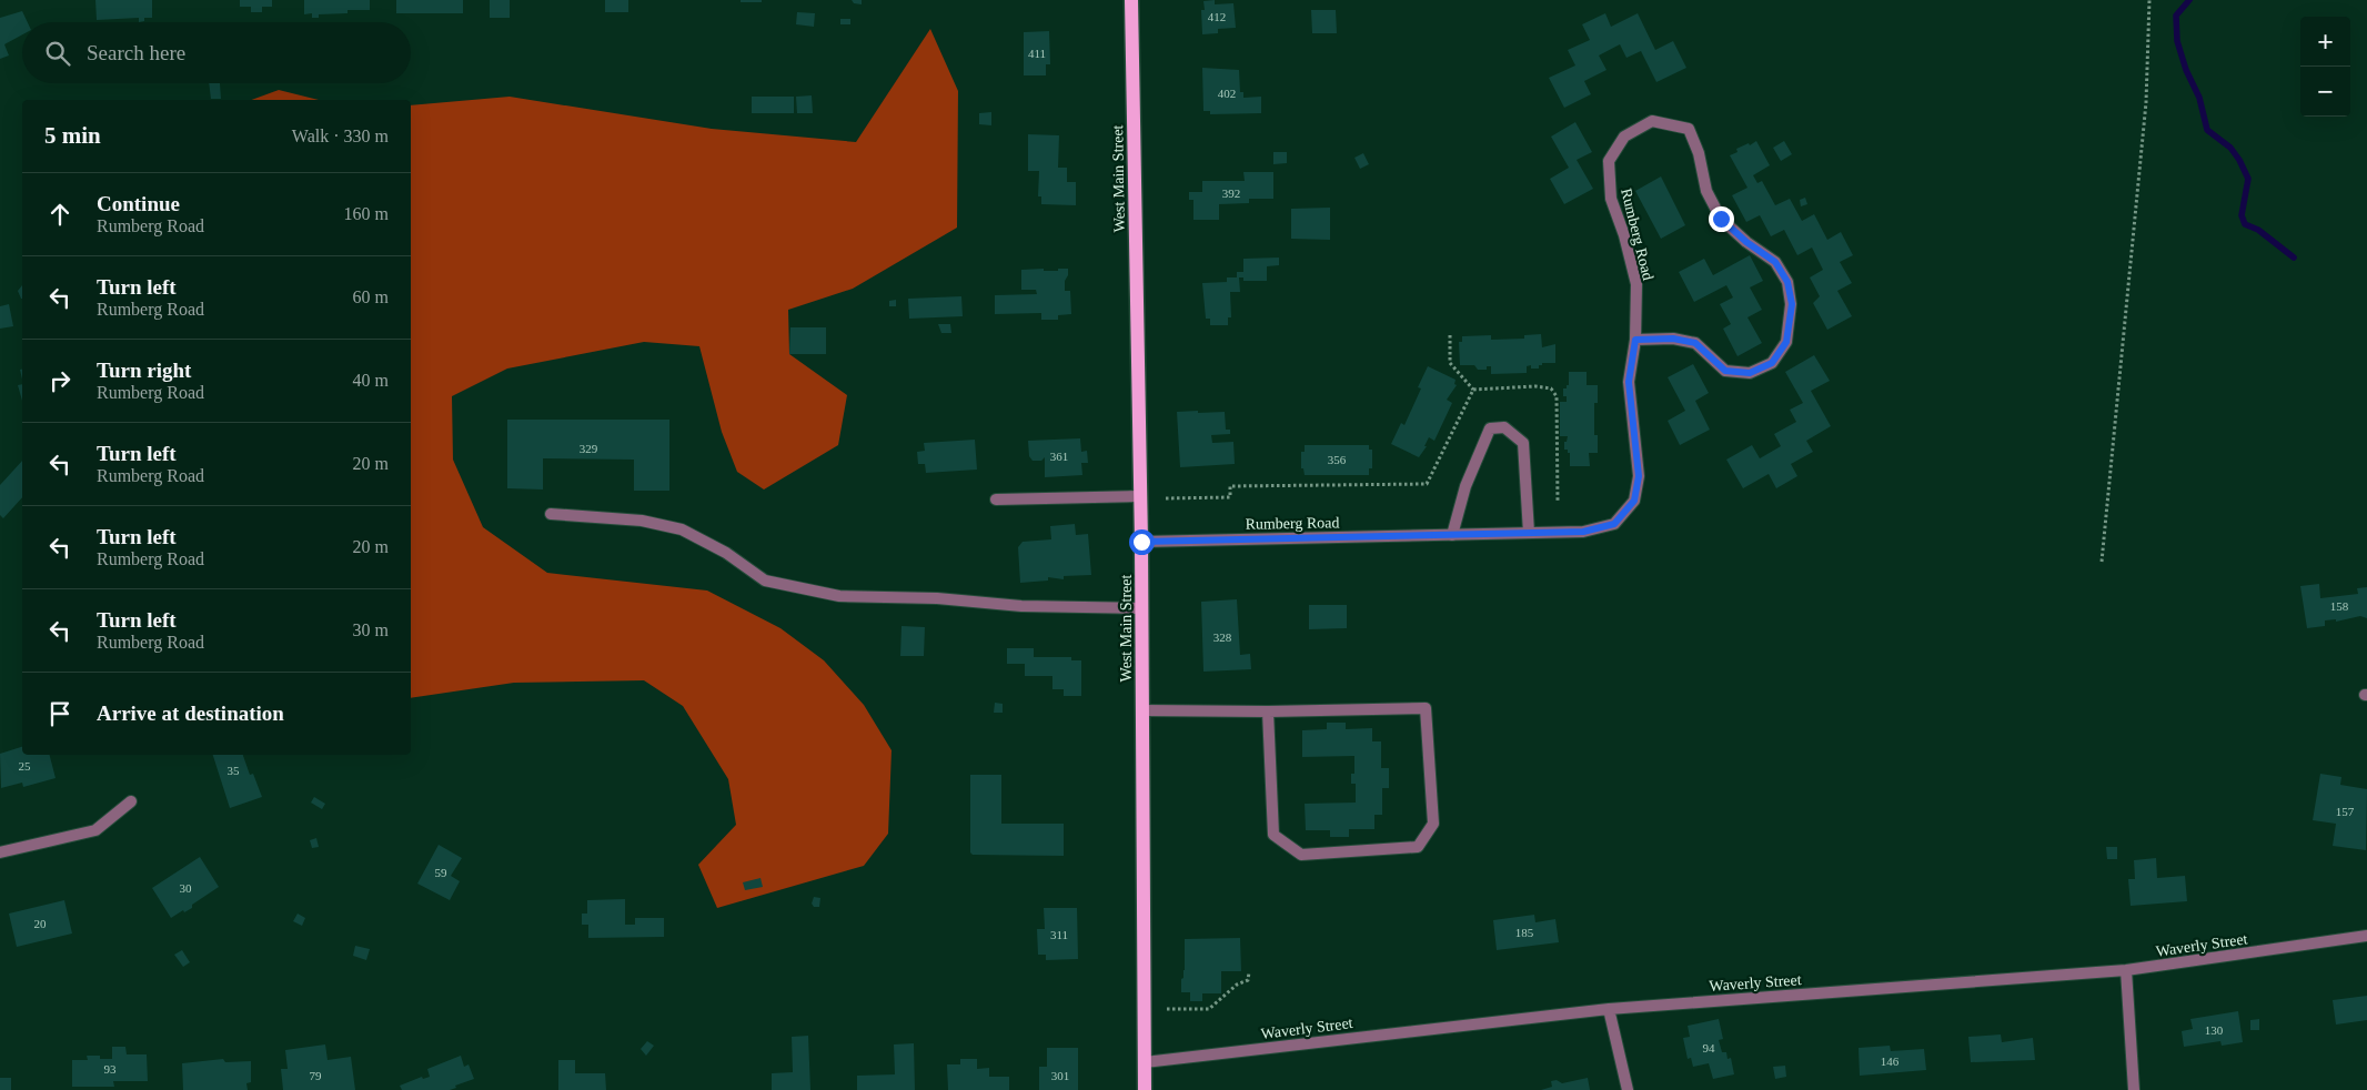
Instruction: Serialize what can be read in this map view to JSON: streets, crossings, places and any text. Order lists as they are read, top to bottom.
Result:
{
  "streets": {
    "main road": ["West Main Street"],
    "street": ["Rumberg Road", "Waverly Street"]
  },
  "crossings": [
    ["West Main Street", "Rumberg Road"],
    ["West Main Street", "Waverly Street"]
  ],
  "house_numbers": [
    "412",
    "411",
    "402",
    "392",
    "329",
    "361",
    "356",
    "158",
    "328",
    "25",
    "35",
    "157",
    "59",
    "30",
    "20",
    "185",
    "311",
    "130",
    "94",
    "146",
    "93",
    "79",
    "301"
  ],
  "page": {
    "map_buttons": ["+", "−"],
    "search": "Search here",
    "heading": ["5 min", "Walk · 330 m"],
    "list": [
      ["Continue", "Rumberg Road", "160 m"],
      ["Turn left", "Rumberg Road", "60 m"],
      ["Turn right", "Rumberg Road", "40 m"],
      ["Turn left", "Rumberg Road", "20 m"],
      ["Turn left", "Rumberg Road", "20 m"],
      ["Turn left", "Rumberg Road", "30 m"],
      "Arrive at destination"
    ]
  }
}
